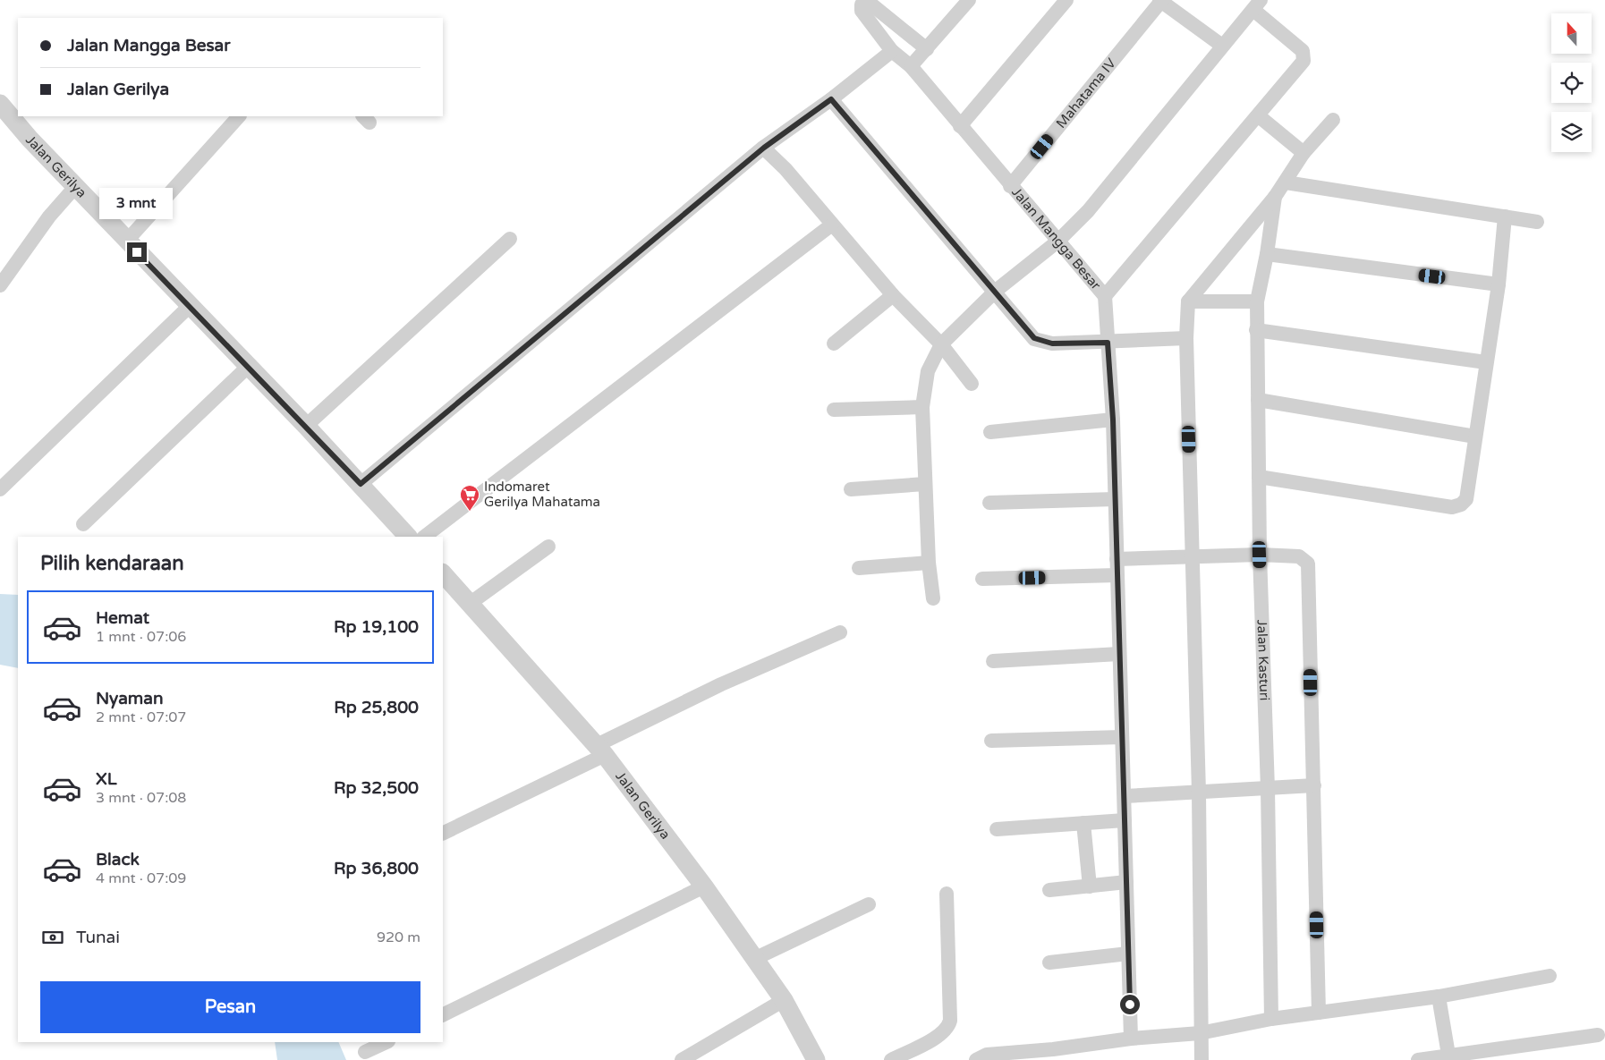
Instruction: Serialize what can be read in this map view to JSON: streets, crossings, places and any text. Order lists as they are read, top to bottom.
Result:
{
  "streets": {
    "street": [
      "Mahatama IV",
      "Jalan Gerilya",
      "Jalan Mangga Besar",
      "Jalan Kasturi"
    ]
  },
  "crossings": [
    ["Mahatama IV", "Jalan Mangga Besar"]
  ],
  "places": {
    "supermarket": ["Indomaret Gerilya Mahatama"]
  },
  "north": "top",
  "page": {
    "banner": ["Jalan Mangga Besar", "Jalan Gerilya"],
    "bubble": "3 mnt",
    "heading": "Pilih kendaraan",
    "list": [
      {
        "name": "Hemat",
        "note": "1 mnt · 07:06",
        "value": "Rp 19,100"
      },
      {
        "name": "Nyaman",
        "note": "2 mnt · 07:07",
        "value": "Rp 25,800"
      },
      {
        "name": "XL",
        "note": "3 mnt · 07:08",
        "value": "Rp 32,500"
      },
      {
        "name": "Black",
        "note": "4 mnt · 07:09",
        "value": "Rp 36,800"
      }
    ],
    "pay": ["Tunai", "920 m"],
    "buttons": "Pesan"
  }
}
